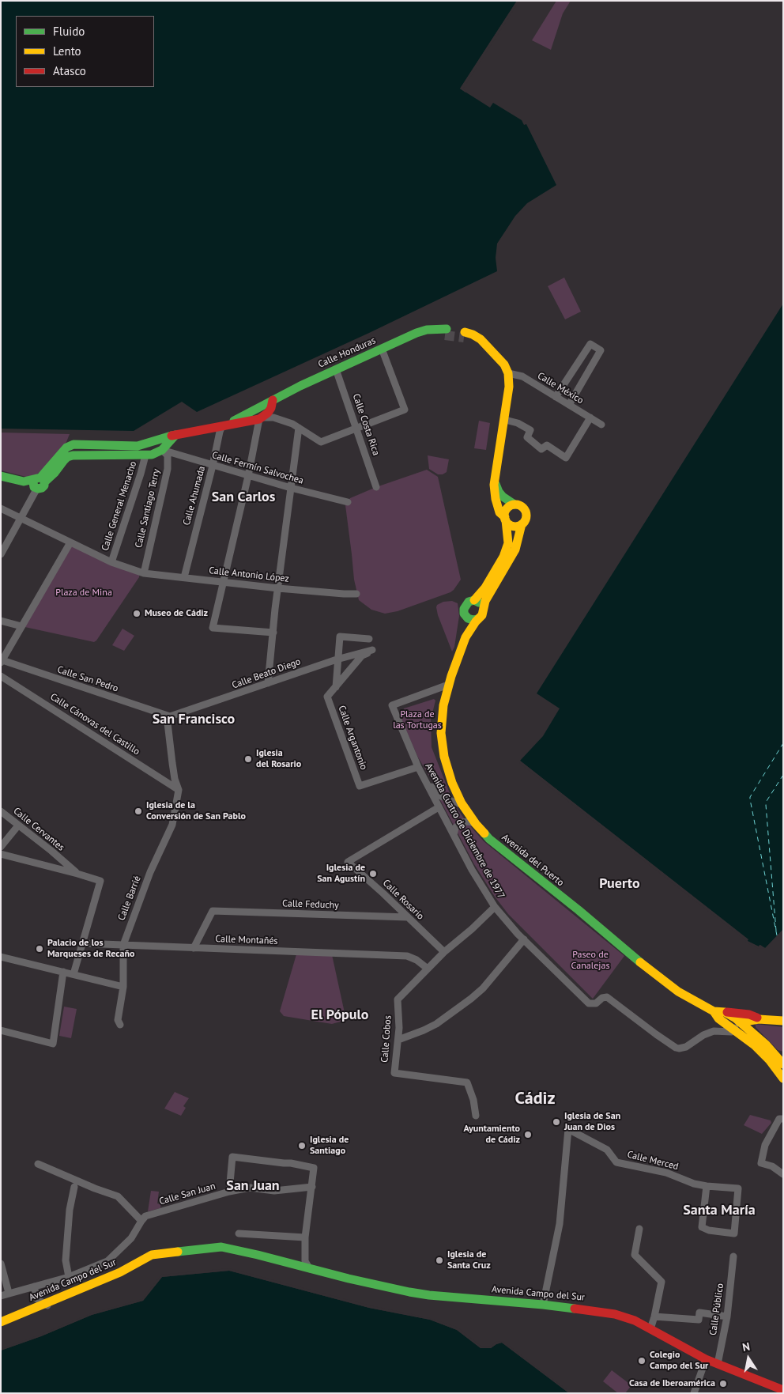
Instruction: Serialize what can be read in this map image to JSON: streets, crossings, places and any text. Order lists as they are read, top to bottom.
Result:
{
  "streets": {
    "street": [
      "Calle Honduras",
      "Calle México",
      "Calle Costa Rica",
      "Calle Fermín Salvochea",
      "Calle Ahumada",
      "Calle General Menacho",
      "Calle Santiago Terry",
      "Calle Antonio López",
      "Calle Beato Diego",
      "Calle San Pedro",
      "Calle Cánovas del Castillo",
      "Calle Argantonio",
      "Calle Cervantes",
      "Avenida Cuatro de Diciembre de 1977",
      "Avenida del Puerto",
      "Calle Barrié",
      "Calle Rosario",
      "Calle Feduchy",
      "Calle Montañés",
      "Calle Cobos",
      "Calle Merced",
      "Calle San Juan",
      "Avenida Campo del Sur",
      "Calle Público"
    ]
  },
  "crossings": [
    ["Calle Honduras", "Calle Costa Rica"],
    ["Calle Honduras", "Calle Ahumada"],
    ["Calle Fermín Salvochea", "Calle Ahumada"],
    ["Calle Fermín Salvochea", "Calle Santiago Terry"],
    ["Calle Ahumada", "Calle Antonio López"],
    ["Calle Santiago Terry", "Calle Antonio López"],
    ["Calle Beato Diego", "Calle San Pedro"],
    ["Calle Beato Diego", "Calle Argantonio"],
    ["Calle Cánovas del Castillo", "Calle Barrié"],
    ["Calle Argantonio", "Avenida Cuatro de Diciembre de 1977"],
    ["Avenida Cuatro de Diciembre de 1977", "Avenida del Puerto"],
    ["Avenida Cuatro de Diciembre de 1977", "Calle Rosario"],
    ["Calle Barrié", "Calle Montañés"],
    ["Calle Rosario", "Calle Feduchy"],
    ["Calle Feduchy", "Calle Montañés"],
    ["Calle Montañés", "Calle Cobos"],
    ["Calle Merced", "Avenida Campo del Sur"],
    ["Avenida Campo del Sur", "Calle Público"]
  ],
  "districts": [
    "San Carlos",
    "San Francisco",
    "Puerto",
    "El Pópulo",
    "Cádiz",
    "San Juan",
    "Santa María"
  ],
  "parks": ["Plaza de Mina", "Plaza de las Tortugas", "Paseo de Canalejas"],
  "places": [
    "Museo de Cádiz",
    "Iglesia del Rosario",
    "Iglesia de la Conversión de San Pablo",
    "Iglesia de San Agustín",
    "Palacio de los Marqueses de Recaño",
    "Iglesia de San Juan de Dios",
    "Ayuntamiento de Cádiz",
    "Iglesia de Santiago",
    "Iglesia de Santa Cruz",
    "Colegio Campo del Sur",
    "Casa de Iberoamérica"
  ],
  "legend": ["Fluido", "Lento", "Atasco"],
  "north": "top"
}
